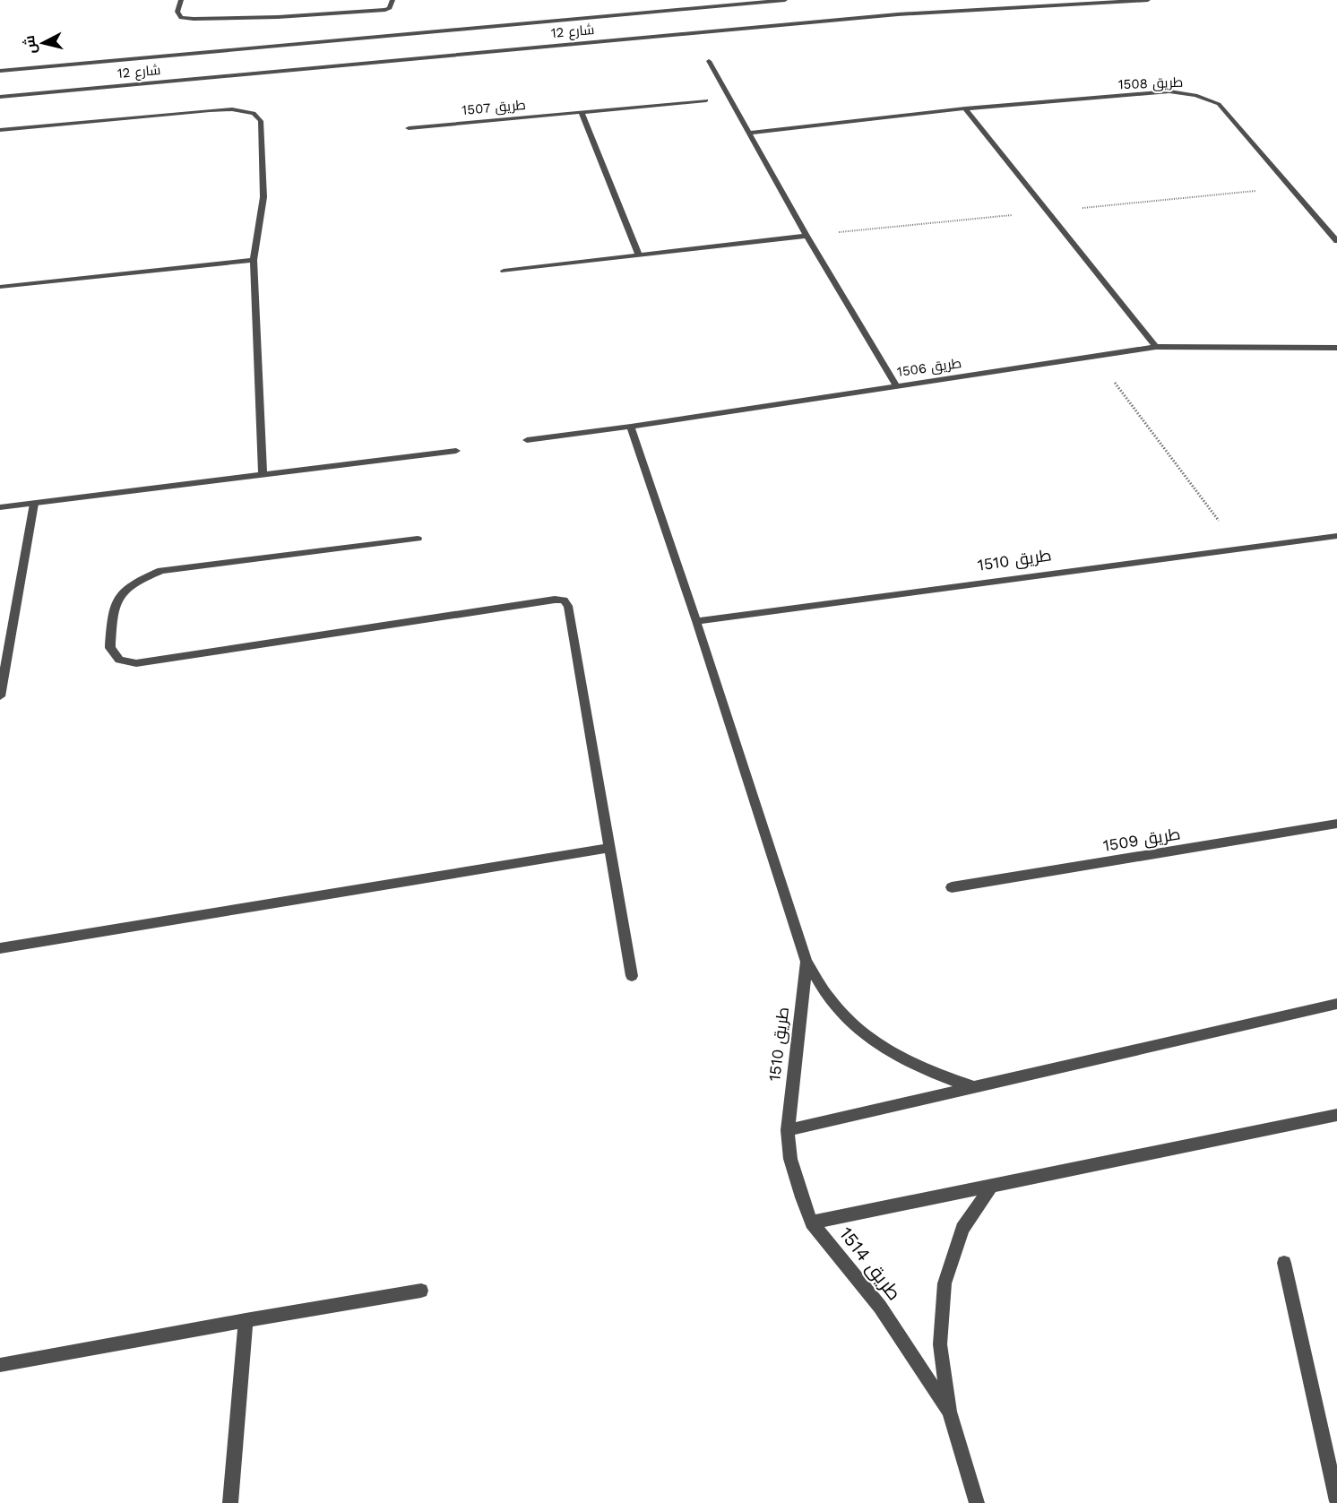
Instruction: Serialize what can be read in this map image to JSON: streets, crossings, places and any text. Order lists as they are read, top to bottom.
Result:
{
  "streets": {
    "street": [
      "شارع 12",
      "طريق 1508",
      "طريق 1507",
      "طريق 1506",
      "طريق 1510",
      "طريق 1509",
      "طريق 1514"
    ]
  },
  "crossings": [
    ["طريق 1506", "طريق 1510"],
    ["طريق 1510", "طريق 1514"]
  ],
  "north": "left"
}
